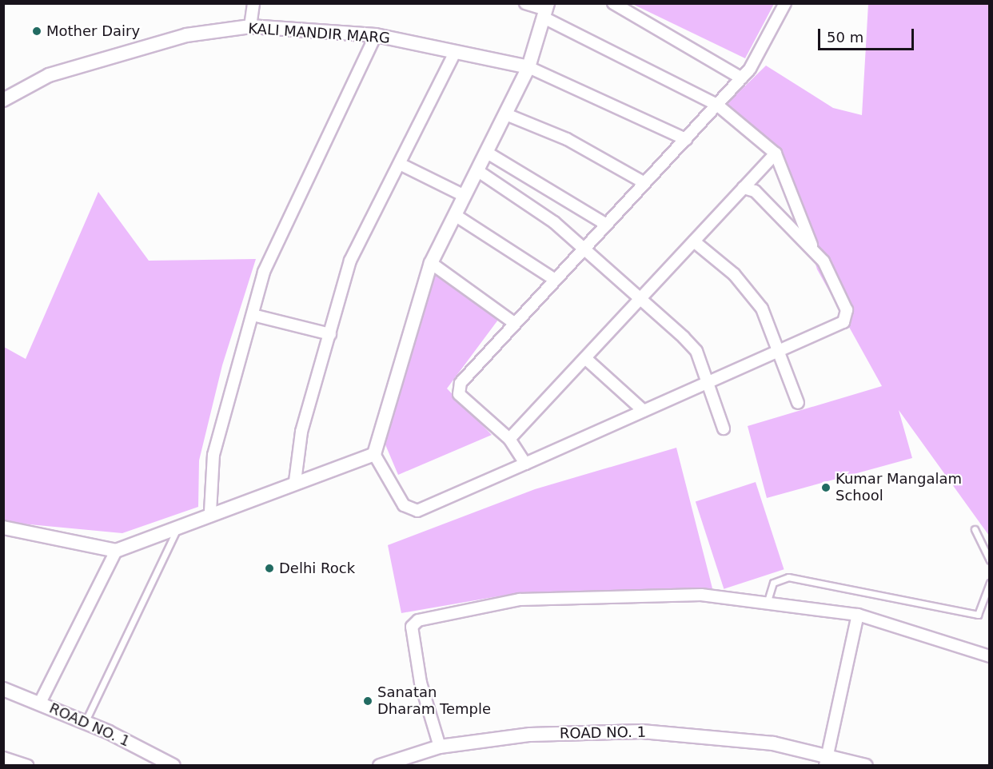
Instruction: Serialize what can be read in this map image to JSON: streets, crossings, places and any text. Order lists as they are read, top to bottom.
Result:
{
  "streets": {
    "street": ["KALI MANDIR MARG", "ROAD NO. 1"]
  },
  "places": [
    "Mother Dairy",
    "Kumar Mangalam School",
    "Delhi Rock",
    "Sanatan Dharam Temple"
  ],
  "scale_bar": "50 m"
}
